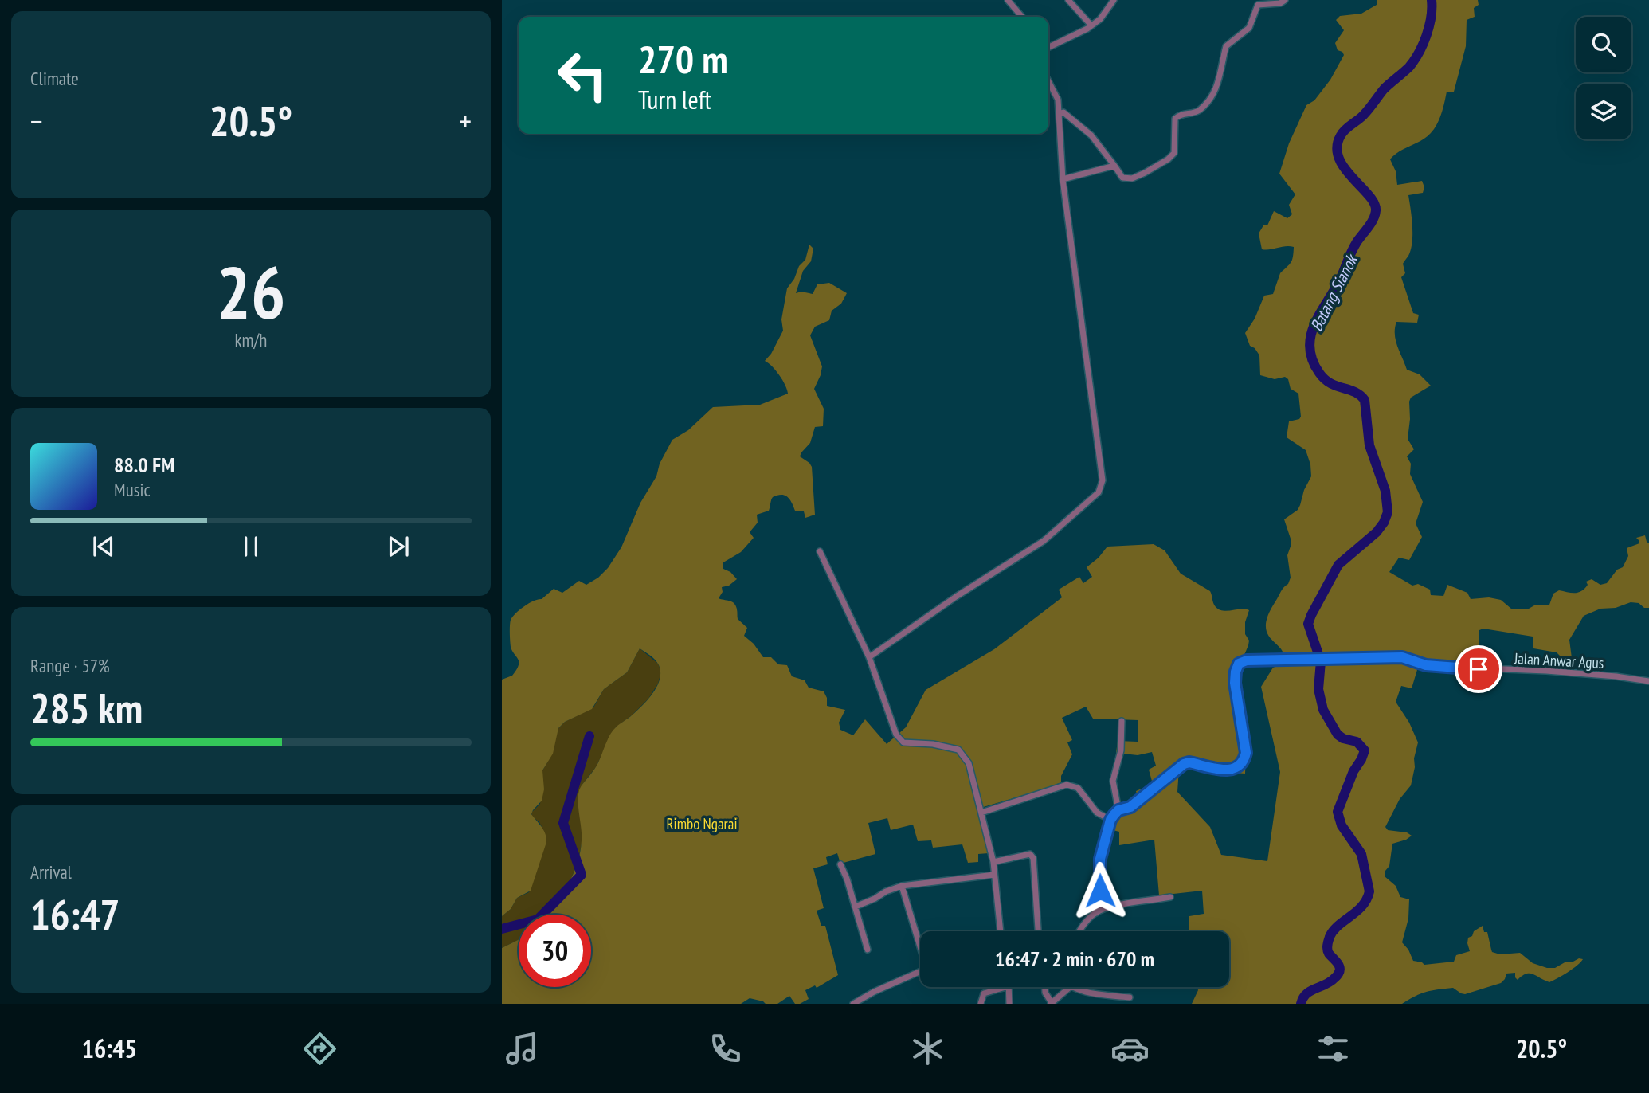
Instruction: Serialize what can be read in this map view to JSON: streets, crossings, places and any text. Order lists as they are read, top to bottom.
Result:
{
  "streets": {
    "street": ["Jalan Anwar Agus"]
  },
  "water": ["Batang Sianok"],
  "parks": ["Rimbo Ngarai"],
  "page": {
    "tile": [
      "Climate",
      ["26", "km/h"],
      ["Range · 57%", "285 km"],
      ["Arrival", "16:47"]
    ],
    "turn": ["270 m", "Turn left"],
    "heat": ["−", "20.5°", "+"],
    "song": ["88.0 FM", "Music"],
    "limit": "30",
    "trip": "16:47 · 2 min · 670 m",
    "tabs": ["16:45", "20.5°"]
  }
}
